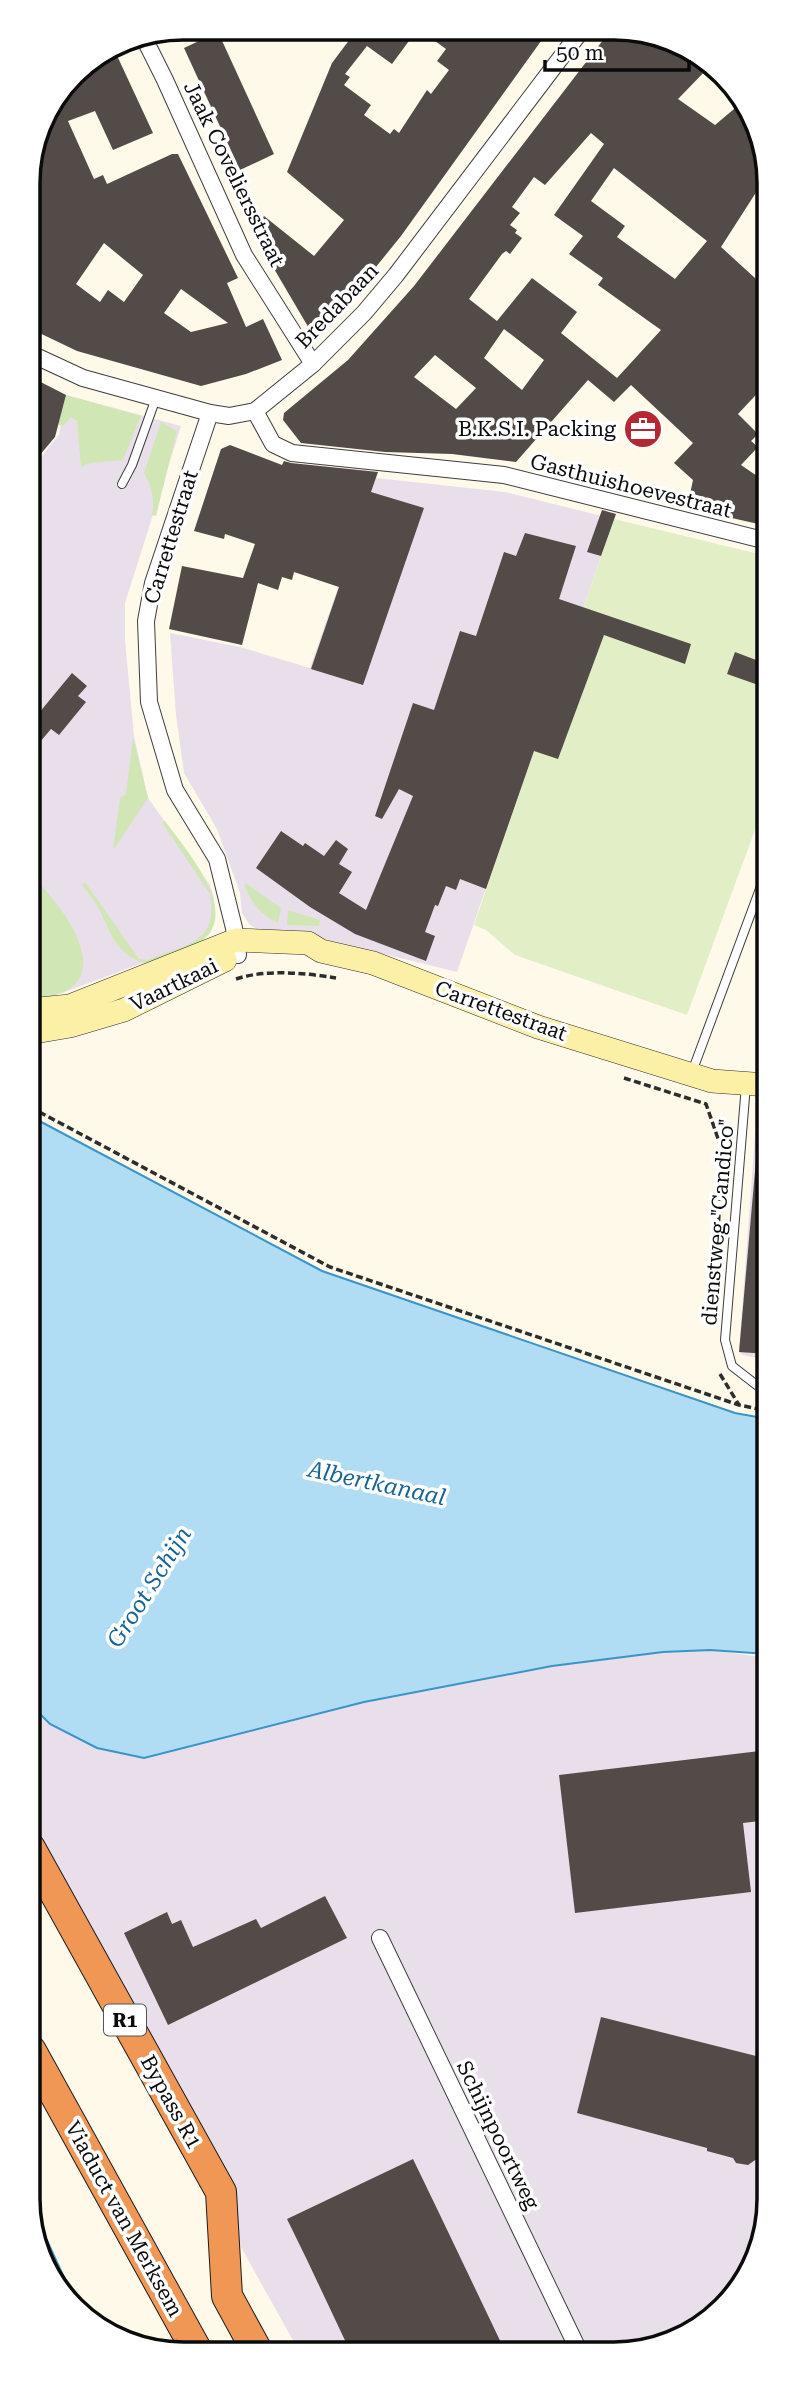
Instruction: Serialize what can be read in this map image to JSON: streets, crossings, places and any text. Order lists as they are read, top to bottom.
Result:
{
  "streets": {
    "highway": ["R1", "Bypass R1", "Viaduct van Merksem"],
    "street": [
      "Jaak Coveliersstraat",
      "Bredabaan",
      "Gasthuishoevestraat",
      "Carrettestraat",
      "Vaartkaai",
      "Schijnpoortweg"
    ],
    "lane": ["dienstweg \"Candico\""]
  },
  "crossings": [
    ["Jaak Coveliersstraat", "Bredabaan"],
    ["Bredabaan", "Gasthuishoevestraat"],
    ["Carrettestraat", "Vaartkaai"]
  ],
  "water": ["Albertkanaal", "Groot Schijn"],
  "places": {
    "office": ["B.K.S.I. Packing"]
  },
  "scale_bar": "50 m"
}
